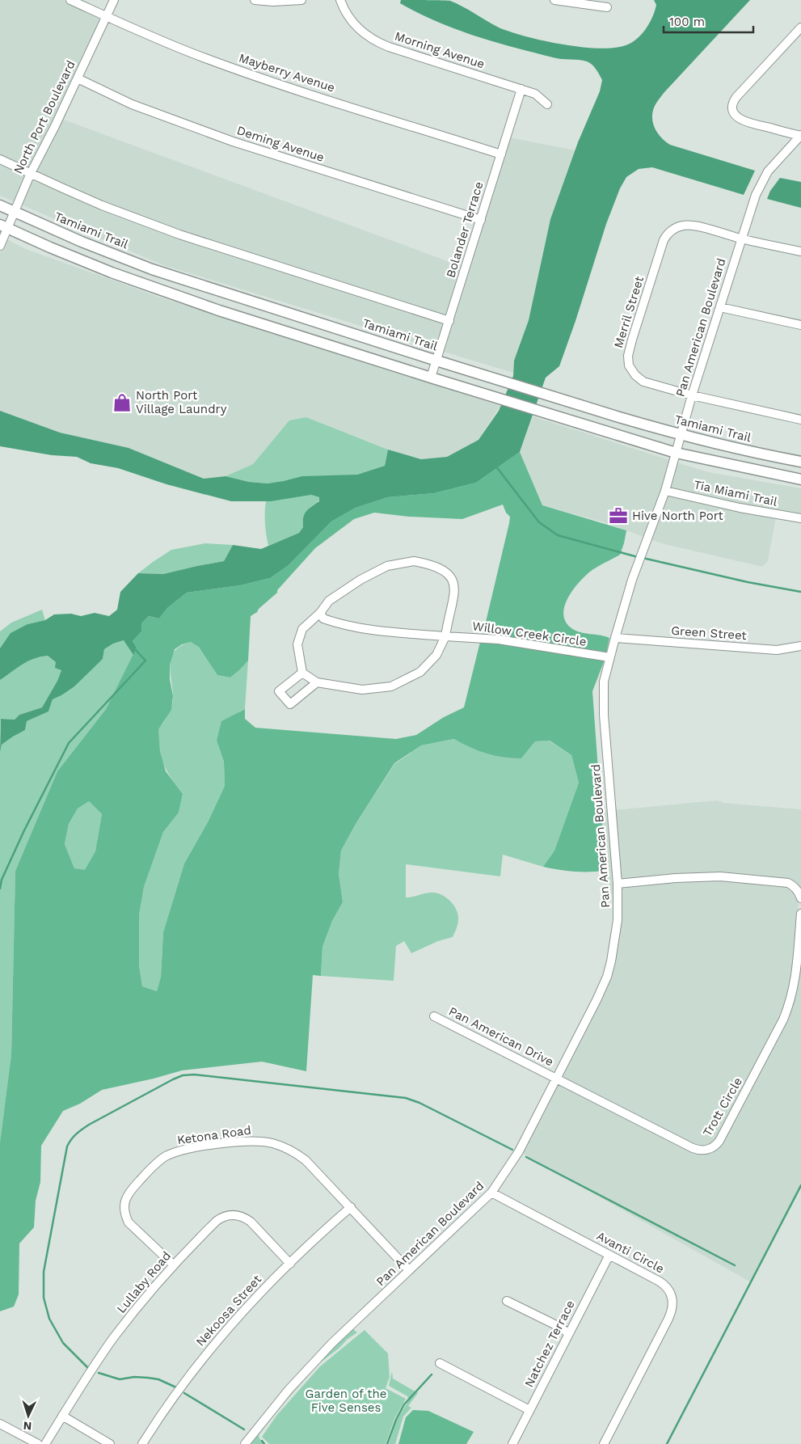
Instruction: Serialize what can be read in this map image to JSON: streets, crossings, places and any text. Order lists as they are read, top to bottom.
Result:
{
  "streets": {
    "main road": ["Tamiami Trail"],
    "street": [
      "Morning Avenue",
      "Mayberry Avenue",
      "North Port Boulevard",
      "Deming Avenue",
      "Bolander Terrace",
      "Merril Street",
      "Pan American Boulevard",
      "Tia Miami Trail",
      "Green Street",
      "Willow Creek Circle",
      "Pan American Drive",
      "Trott Circle",
      "Ketona Road",
      "Avanti Circle",
      "Lullaby Road",
      "Nekoosa Street",
      "Natchez Terrace"
    ]
  },
  "crossings": [
    ["Morning Avenue", "Bolander Terrace"],
    ["Mayberry Avenue", "North Port Boulevard"],
    ["Mayberry Avenue", "Bolander Terrace"],
    ["North Port Boulevard", "Deming Avenue"],
    ["North Port Boulevard", "Tamiami Trail"],
    ["Deming Avenue", "Bolander Terrace"],
    ["Bolander Terrace", "Tamiami Trail"],
    ["Tamiami Trail", "Pan American Boulevard"],
    ["Merril Street", "Pan American Boulevard"],
    ["Pan American Boulevard", "Tia Miami Trail"],
    ["Pan American Boulevard", "Green Street"],
    ["Pan American Boulevard", "Willow Creek Circle"],
    ["Pan American Boulevard", "Pan American Drive"],
    ["Pan American Boulevard", "Trott Circle"],
    ["Pan American Boulevard", "Ketona Road"],
    ["Pan American Boulevard", "Avanti Circle"],
    ["Pan American Drive", "Trott Circle"],
    ["Ketona Road", "Lullaby Road"],
    ["Ketona Road", "Nekoosa Street"],
    ["Avanti Circle", "Natchez Terrace"],
    ["Lullaby Road", "Nekoosa Street"]
  ],
  "parks": ["Garden of the Five Senses"],
  "places": {
    "shop": ["North Port Village Laundry"],
    "office": ["Hive North Port"]
  },
  "scale_bar": "100 m",
  "north": "bottom"
}
